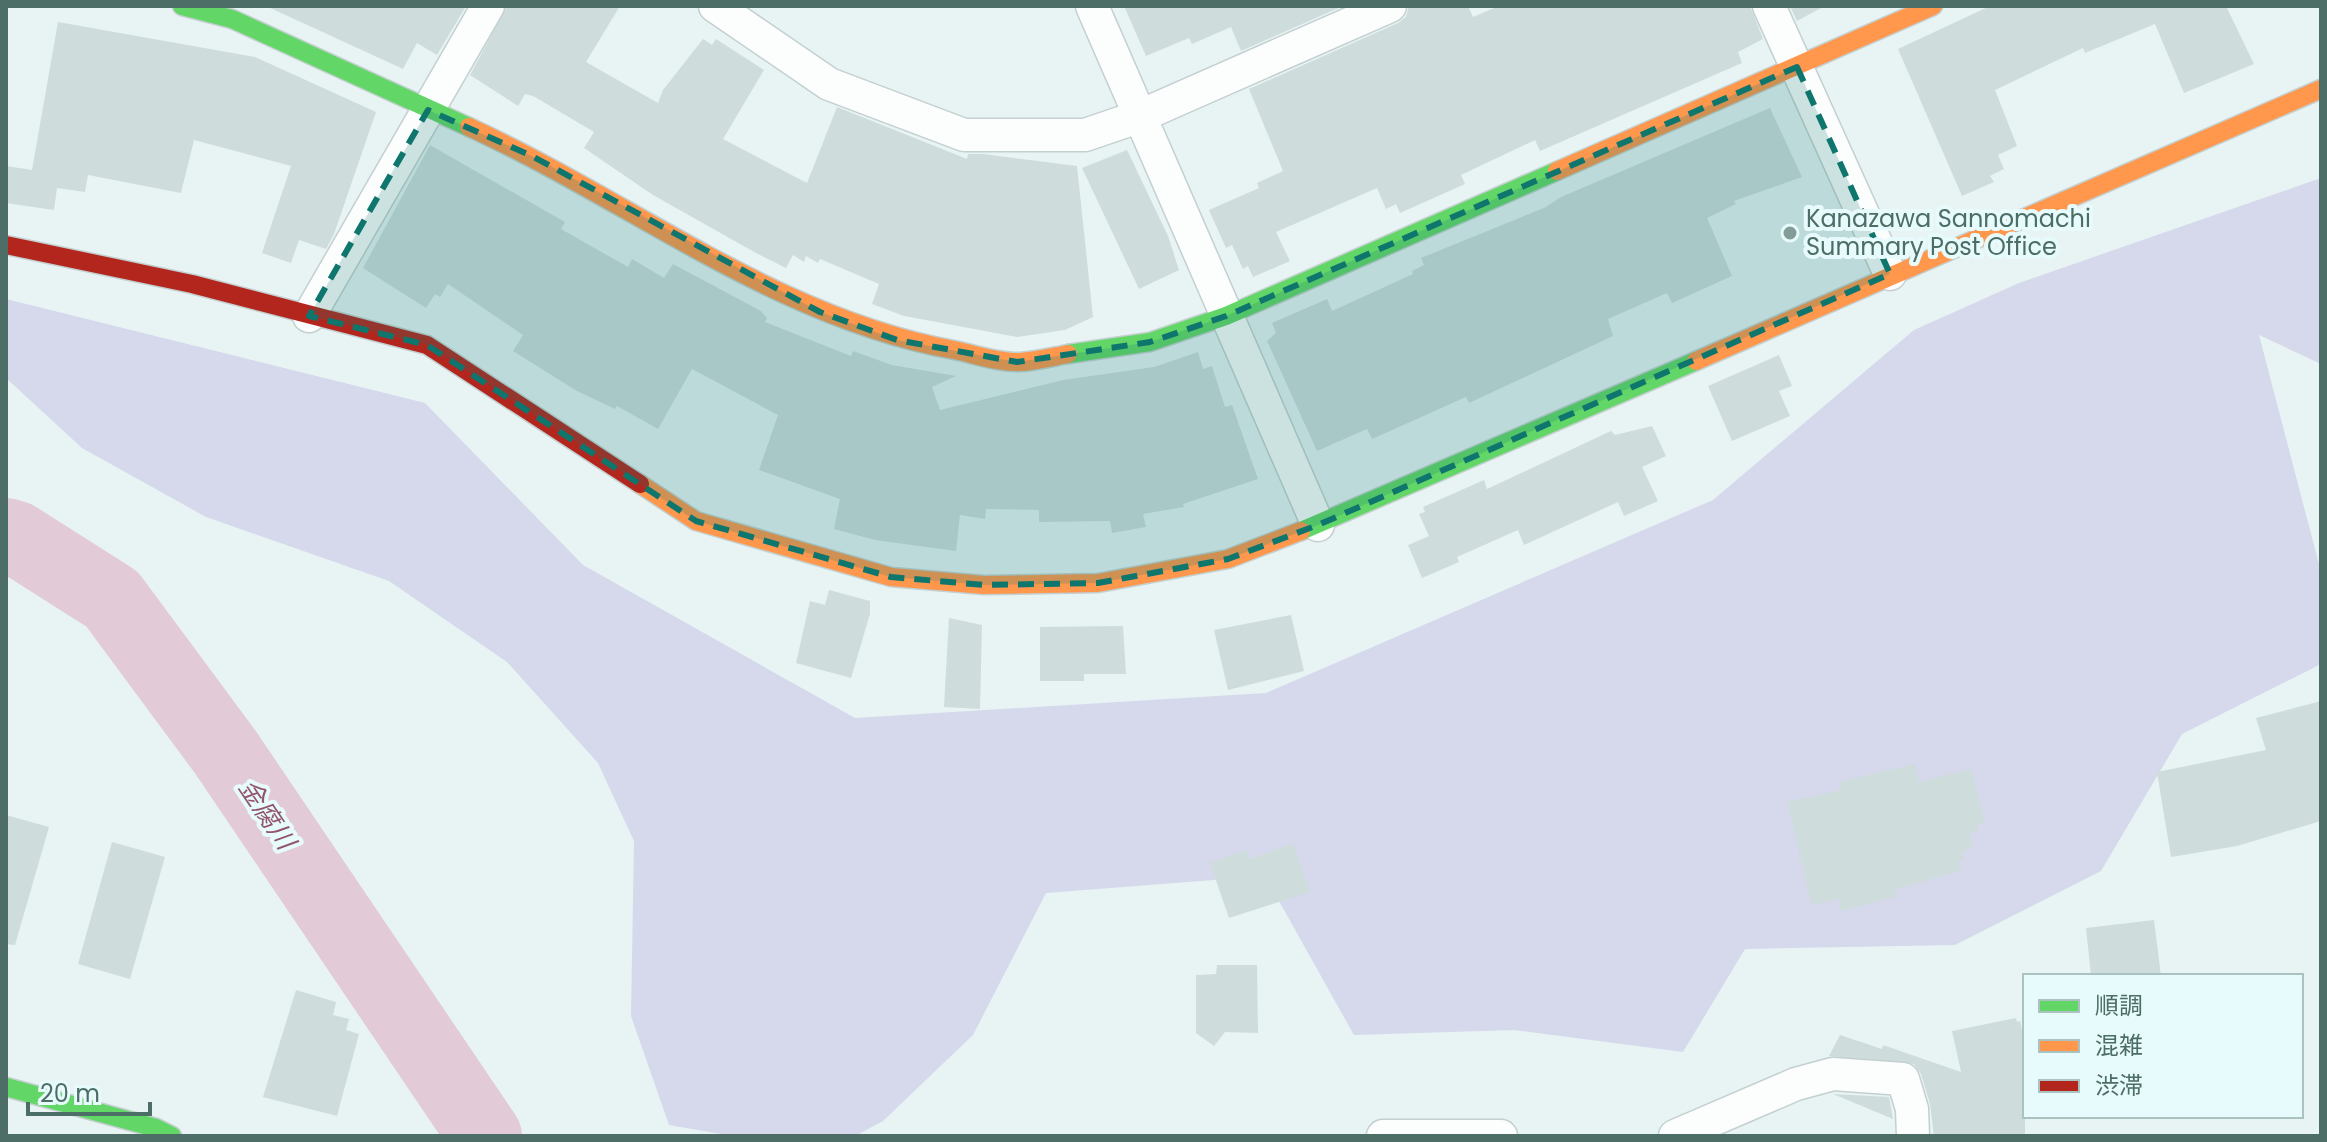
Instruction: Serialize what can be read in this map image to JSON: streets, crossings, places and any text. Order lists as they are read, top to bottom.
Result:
{
  "water": ["金腐川"],
  "places": ["Kanazawa Sannomachi Summary Post Office"],
  "legend": ["順調", "混雑", "渋滞"],
  "scale_bar": "20 m"
}
